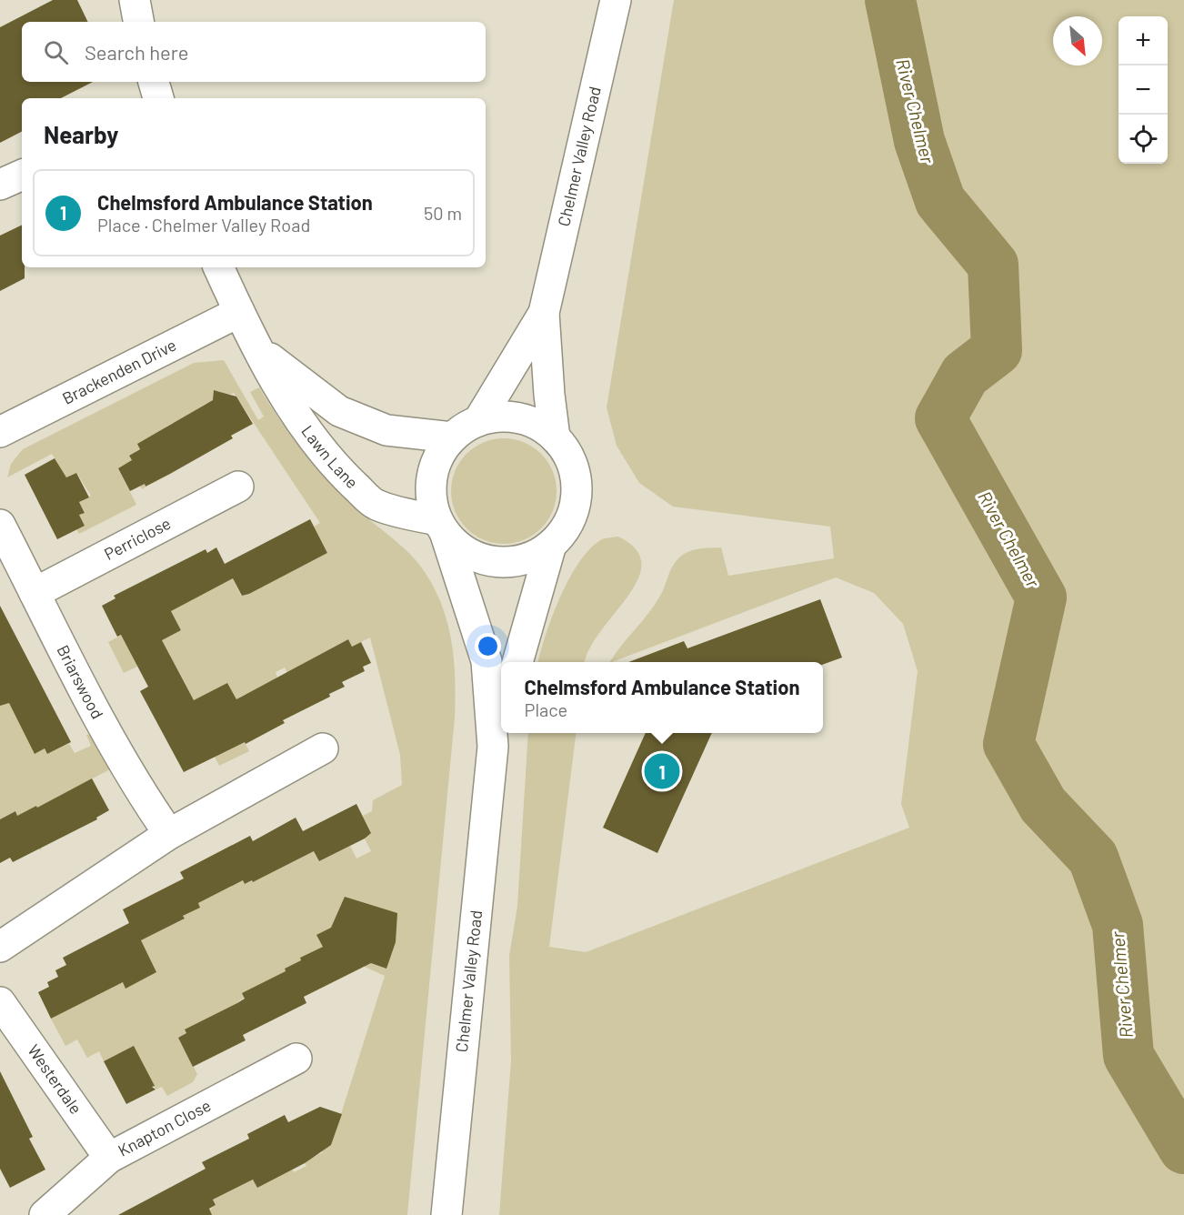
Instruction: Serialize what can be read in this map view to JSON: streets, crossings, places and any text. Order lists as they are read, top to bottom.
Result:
{
  "streets": {
    "street": [
      "Chelmer Valley Road",
      "Brackenden Drive",
      "Lawn Lane",
      "Perriclose",
      "Briarswood",
      "Westerdale",
      "Knapton Close"
    ]
  },
  "crossings": [
    ["Chelmer Valley Road", "Lawn Lane"],
    ["Brackenden Drive", "Lawn Lane"],
    ["Perriclose", "Briarswood"],
    ["Westerdale", "Knapton Close"]
  ],
  "water": ["River Chelmer"],
  "north": "bottom right",
  "page": {
    "map_buttons": ["+", "−"],
    "search": "Search here",
    "heading": "Nearby",
    "list": [
      {
        "mark": "1",
        "name": "Chelmsford Ambulance Station",
        "note": "Place · Chelmer Valley Road",
        "value": "50 m"
      }
    ],
    "popup": ["Chelmsford Ambulance Station", "Place"],
    "pins": "1"
  }
}
